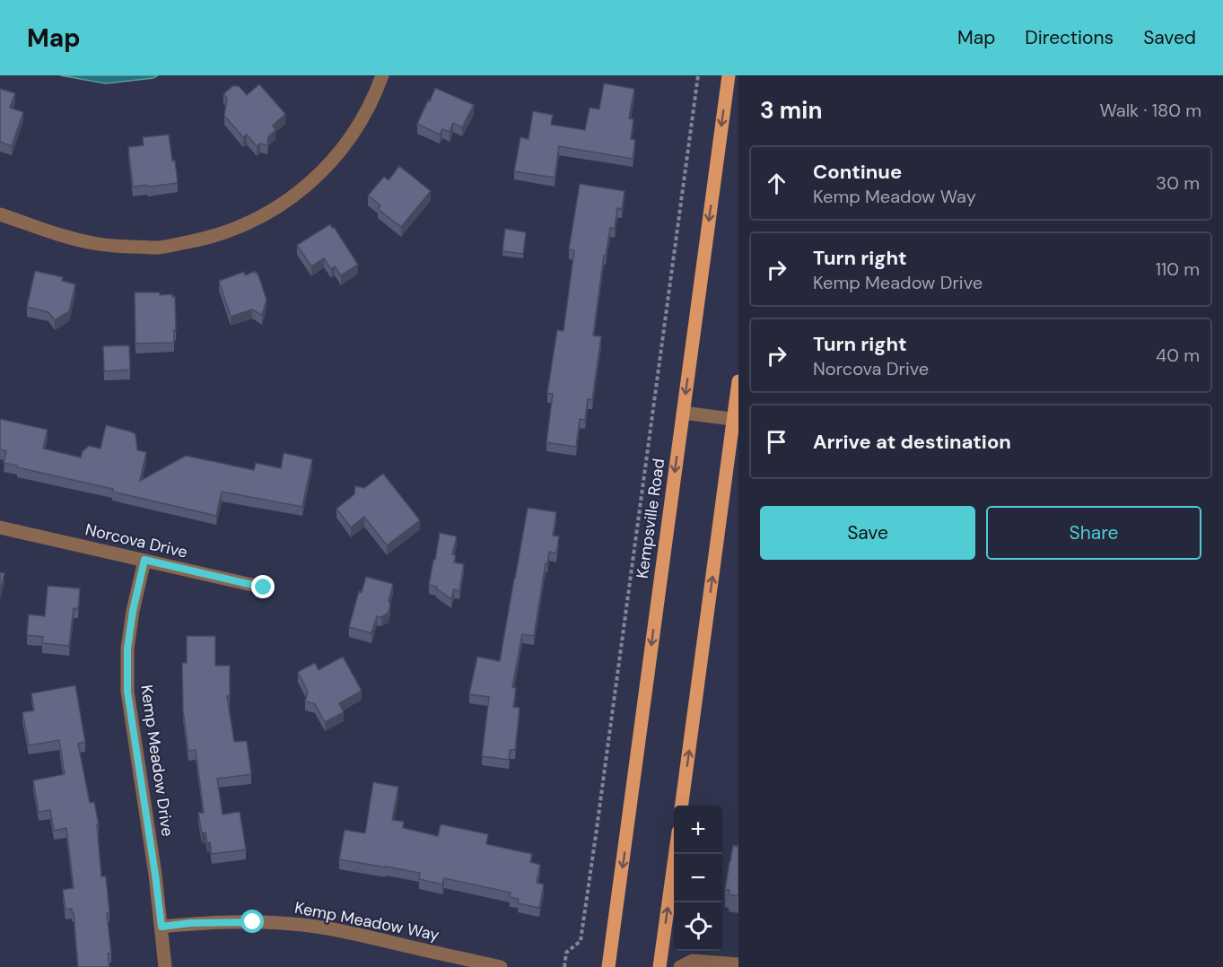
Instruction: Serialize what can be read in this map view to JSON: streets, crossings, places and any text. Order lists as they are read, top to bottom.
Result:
{
  "streets": {
    "main road": ["Kempsville Road"],
    "street": ["Norcova Drive", "Kemp Meadow Drive", "Kemp Meadow Way"]
  },
  "crossings": [
    ["Norcova Drive", "Kemp Meadow Drive"],
    ["Kemp Meadow Drive", "Kemp Meadow Way"]
  ],
  "page": {
    "header": "Map",
    "nav": ["Map", "Directions", "Saved"],
    "heading": ["3 min", "Walk · 180 m"],
    "list": [
      ["Continue", "Kemp Meadow Way", "30 m"],
      ["Turn right", "Kemp Meadow Drive", "110 m"],
      ["Turn right", "Norcova Drive", "40 m"],
      "Arrive at destination"
    ],
    "buttons": ["Save", "Share"],
    "map_buttons": ["+", "−"]
  }
}
